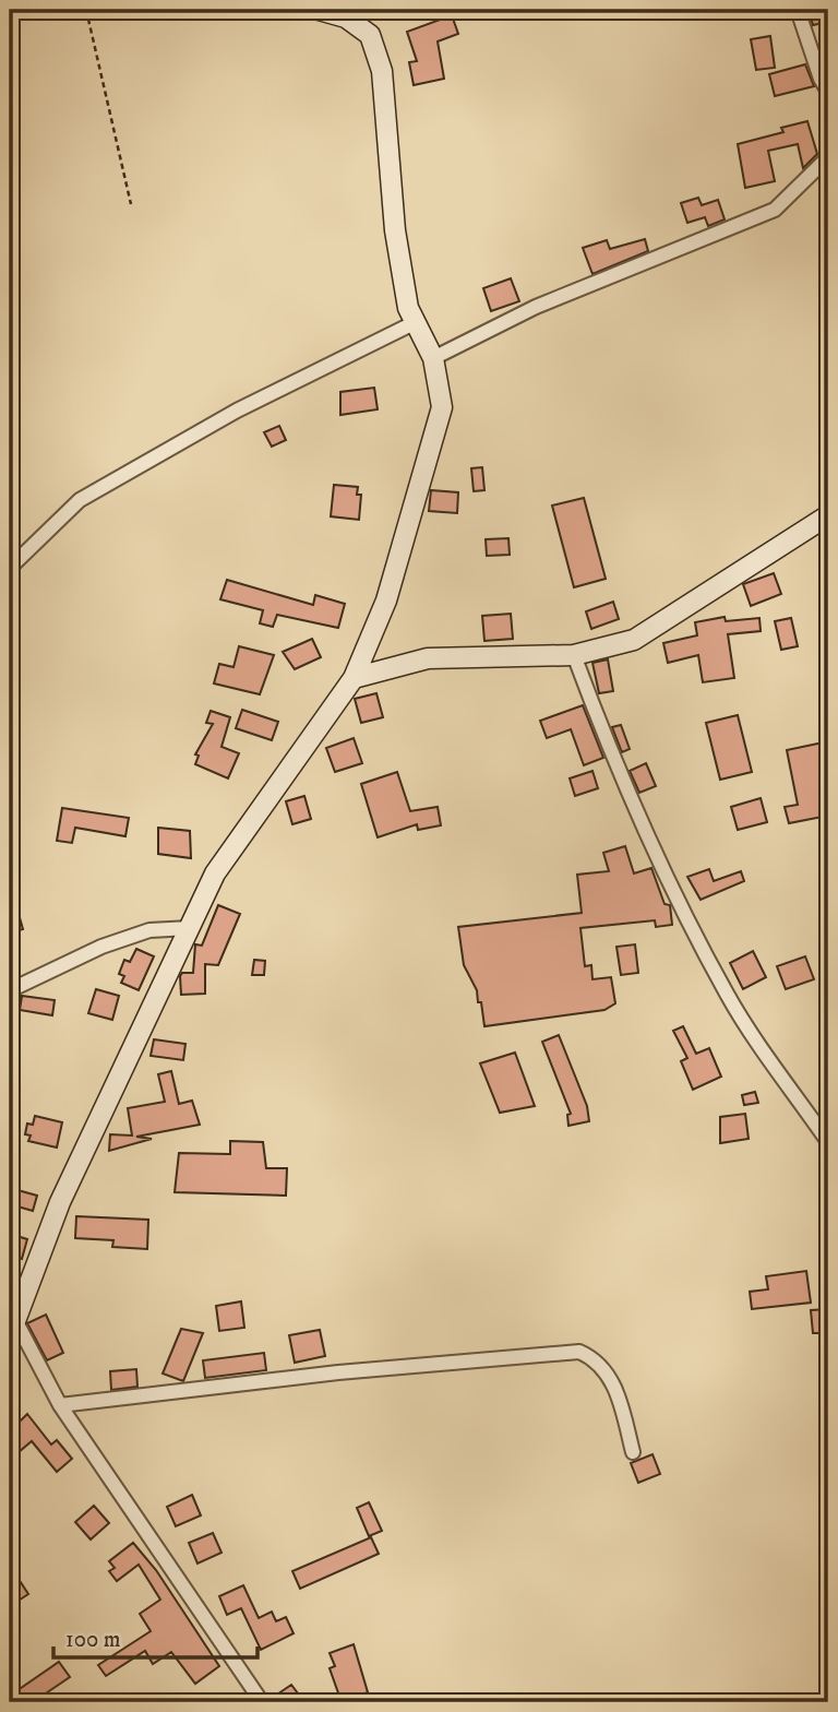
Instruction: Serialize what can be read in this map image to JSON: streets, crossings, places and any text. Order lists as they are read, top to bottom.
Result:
{
  "scale_bar": "100 m"
}
